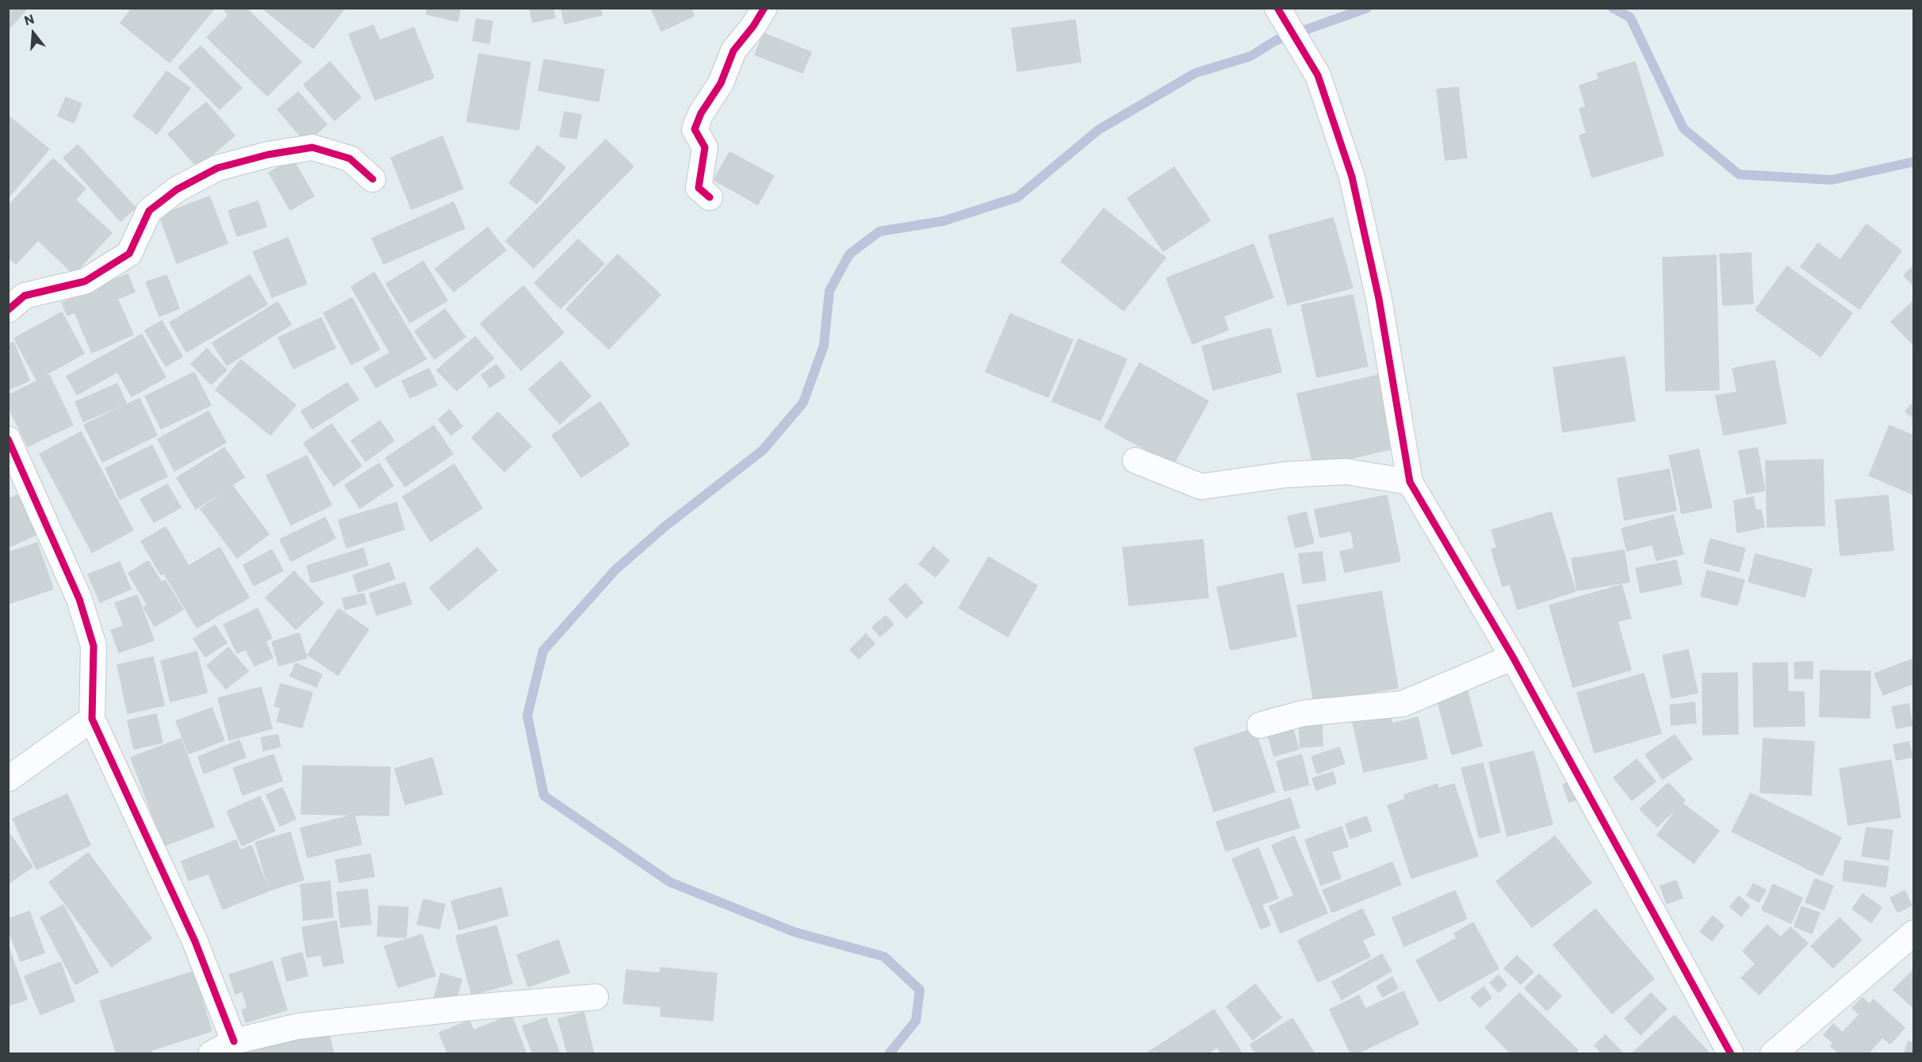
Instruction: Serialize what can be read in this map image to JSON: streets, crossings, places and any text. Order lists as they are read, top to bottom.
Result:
{
  "north": "top"
}
